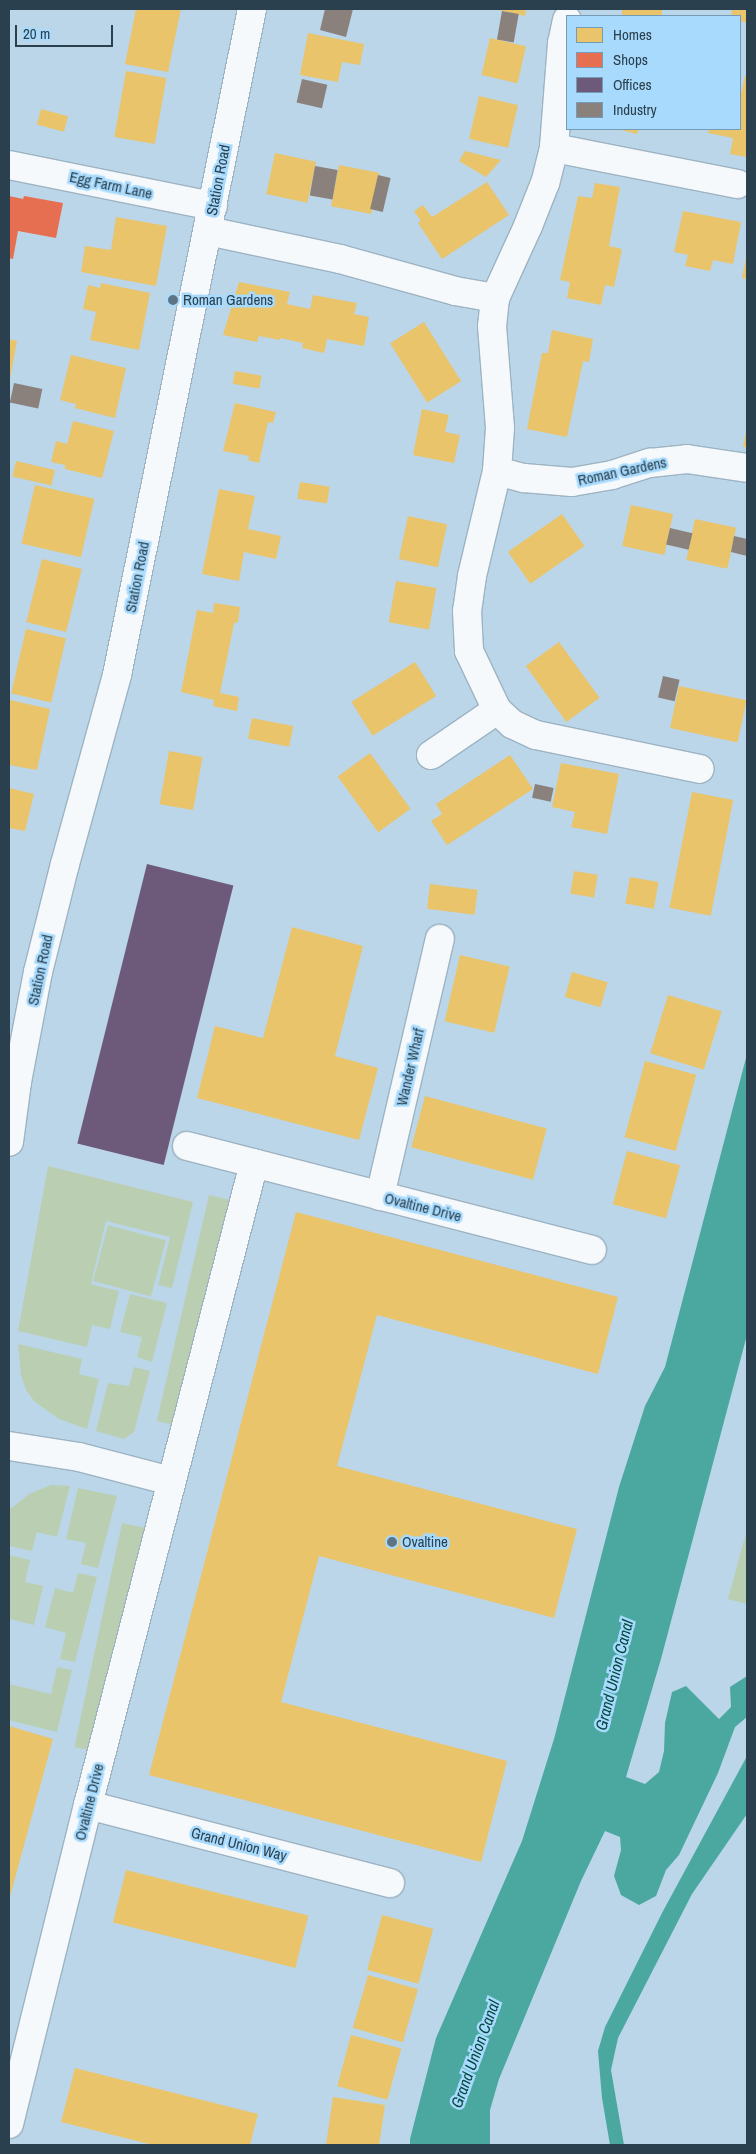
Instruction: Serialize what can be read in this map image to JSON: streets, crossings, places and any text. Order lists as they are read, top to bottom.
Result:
{
  "streets": {
    "street": [
      "Station Road",
      "Egg Farm Lane",
      "Roman Gardens",
      "Wander Wharf",
      "Ovaltine Drive",
      "Grand Union Way"
    ]
  },
  "crossings": [
    ["Station Road", "Egg Farm Lane"],
    ["Wander Wharf", "Ovaltine Drive"],
    ["Ovaltine Drive", "Grand Union Way"]
  ],
  "water": ["Grand Union Canal"],
  "places": ["Roman Gardens", "Ovaltine"],
  "legend": [
    "Homes",
    "Shops",
    "Offices",
    "Industry"
  ],
  "scale_bar": "20 m"
}
